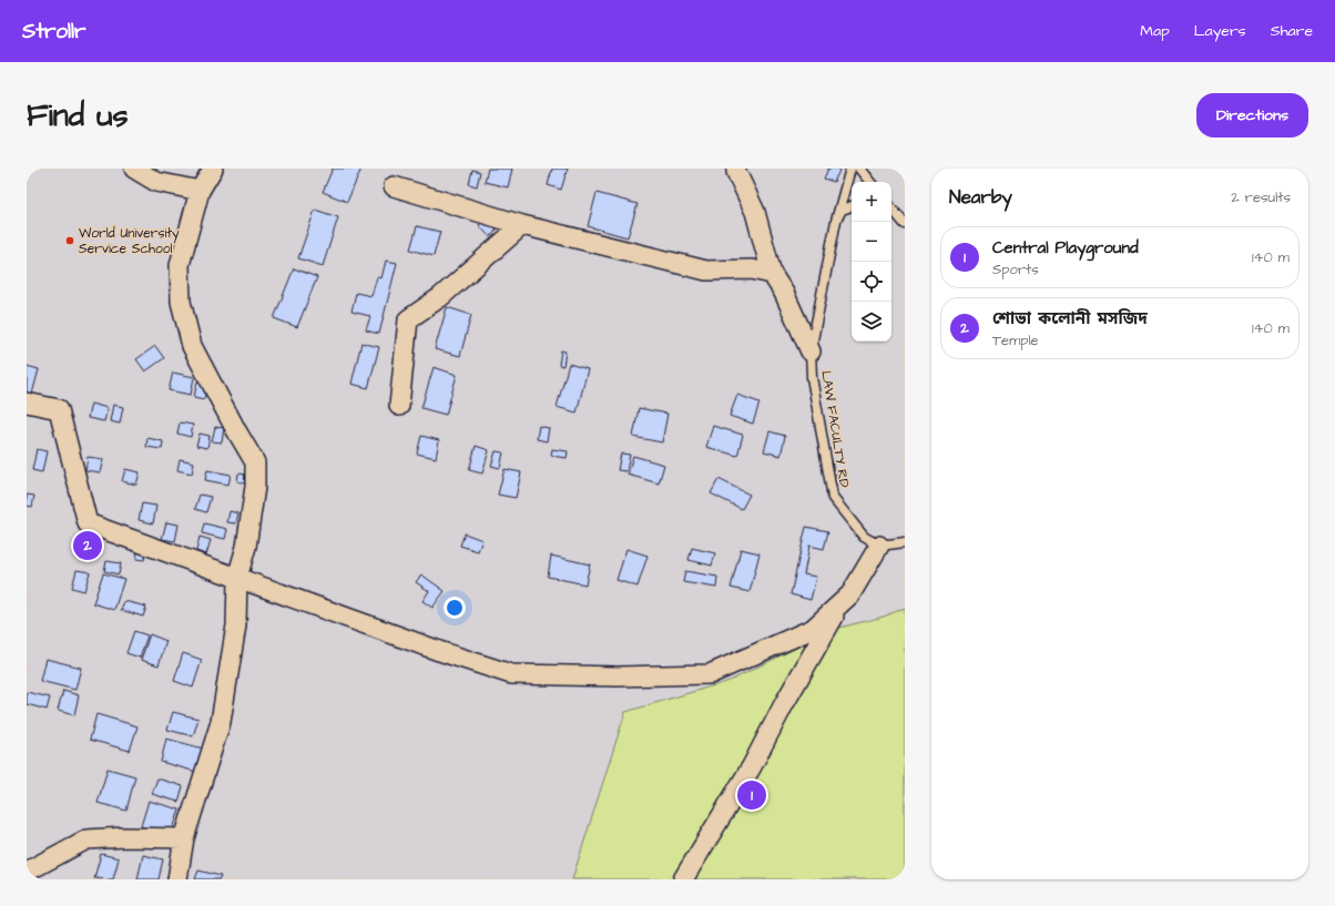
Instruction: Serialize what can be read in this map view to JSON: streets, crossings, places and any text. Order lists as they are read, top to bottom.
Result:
{
  "streets": {
    "lane": ["LAW FACULTY RD"]
  },
  "places": ["World University Service School"],
  "page": {
    "header": "Strollr",
    "nav": ["Map", "Layers", "Share"],
    "buttons": "Directions",
    "title": "Find us",
    "heading": ["Nearby", "2 results"],
    "map_buttons": ["+", "−"],
    "list": [
      {
        "mark": "1",
        "name": "Central Playground",
        "note": "Sports",
        "value": "140 m"
      },
      {
        "mark": "2",
        "name": "শোভা কলোনী মসজিদ",
        "note": "Temple",
        "value": "140 m"
      }
    ],
    "pins": ["2", "1"]
  }
}
